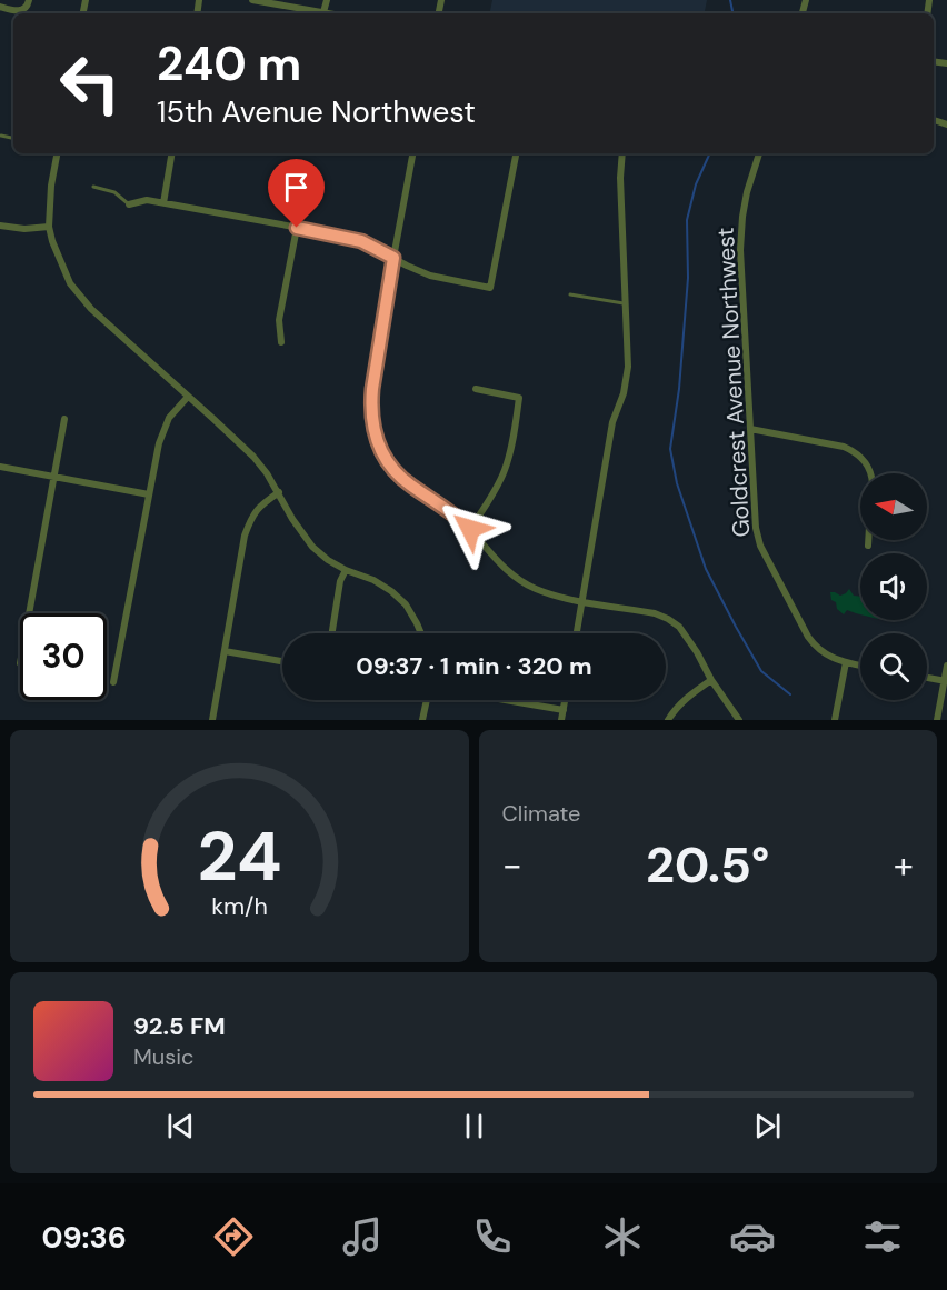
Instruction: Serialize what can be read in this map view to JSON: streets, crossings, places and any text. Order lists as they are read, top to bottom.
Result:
{
  "streets": {
    "street": ["Goldcrest Avenue Northwest"]
  },
  "north": "left",
  "page": {
    "turn": ["240 m", "15th Avenue Northwest"],
    "limit": "30",
    "trip": "09:37 · 1 min · 320 m",
    "tile": "Climate",
    "heat": ["−", "20.5°", "+"],
    "song": ["92.5 FM", "Music"],
    "tabs": "09:36",
    "gauge": ["24", "km/h"]
  }
}
